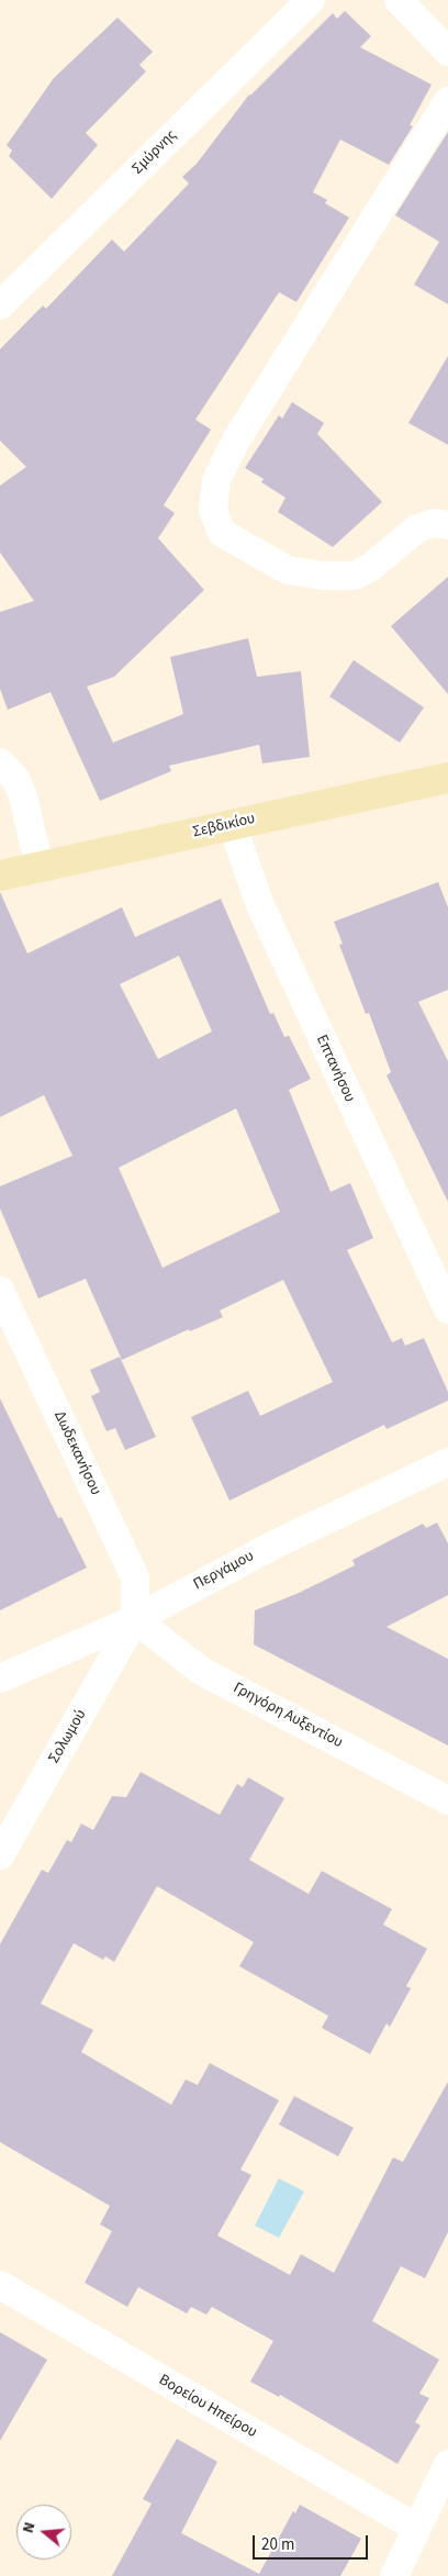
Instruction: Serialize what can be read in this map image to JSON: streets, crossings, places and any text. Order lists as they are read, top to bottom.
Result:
{
  "streets": {
    "street": [
      "Σμύρνης",
      "Σεβδικίου",
      "Επτανήσου",
      "Δωδεκανήσου",
      "Περγάμου",
      "Γρηγόρη Αυξεντίου",
      "Σολωμού",
      "Βορείου Ηπείρου"
    ]
  },
  "crossings": [
    ["Σεβδικίου", "Επτανήσου"],
    ["Δωδεκανήσου", "Περγάμου"],
    ["Δωδεκανήσου", "Γρηγόρη Αυξεντίου"],
    ["Δωδεκανήσου", "Σολωμού"],
    ["Περγάμου", "Γρηγόρη Αυξεντίου"],
    ["Περγάμου", "Σολωμού"],
    ["Γρηγόρη Αυξεντίου", "Σολωμού"]
  ],
  "scale_bar": "20 m",
  "north": "left"
}
